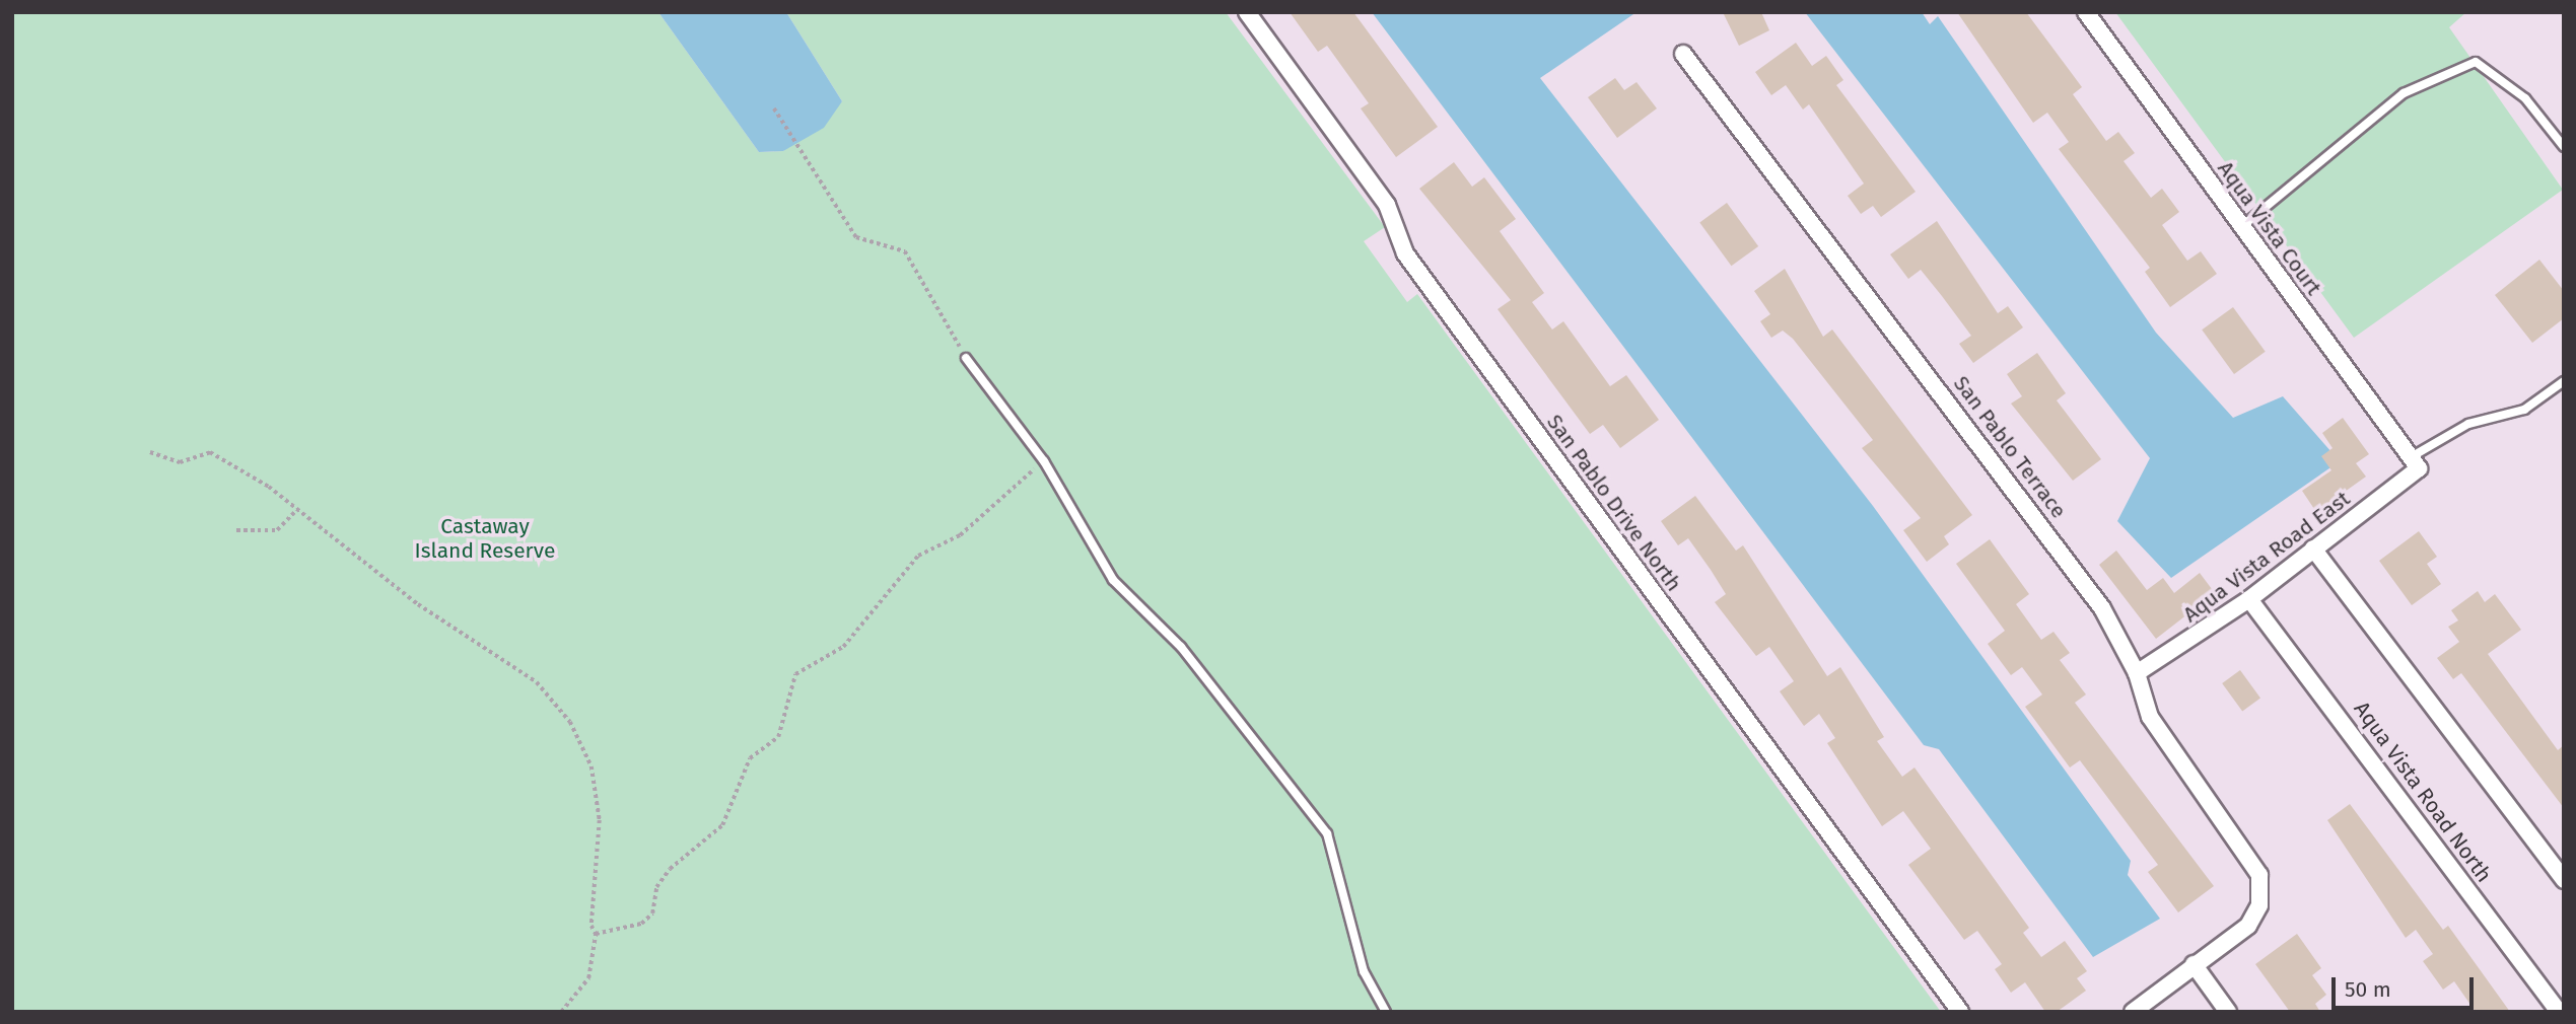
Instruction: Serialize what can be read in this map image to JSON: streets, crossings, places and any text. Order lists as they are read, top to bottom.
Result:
{
  "streets": {
    "street": [
      "Aqua Vista Court",
      "San Pablo Terrace",
      "San Pablo Drive North",
      "Aqua Vista Road East",
      "Aqua Vista Road North"
    ]
  },
  "crossings": [
    ["Aqua Vista Court", "Aqua Vista Road East"],
    ["San Pablo Terrace", "Aqua Vista Road East"],
    ["Aqua Vista Road East", "Aqua Vista Road North"]
  ],
  "parks": ["Castaway Island Reserve"],
  "scale_bar": "50 m"
}
